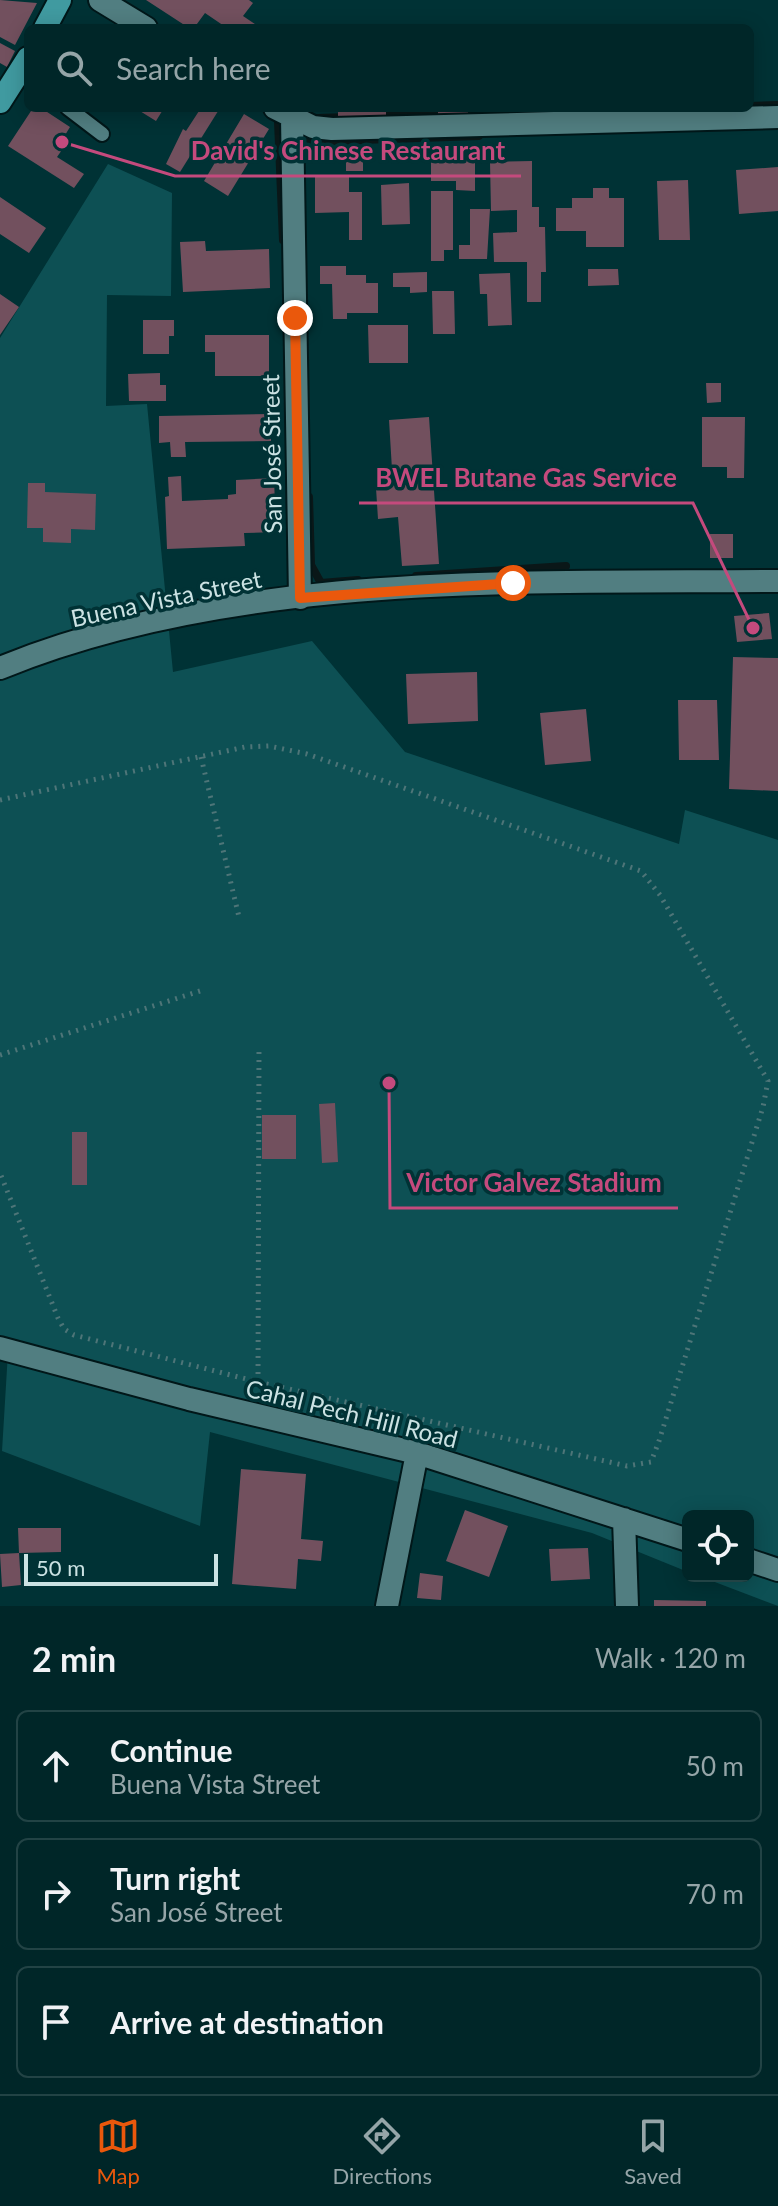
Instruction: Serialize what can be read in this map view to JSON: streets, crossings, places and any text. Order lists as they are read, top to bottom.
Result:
{
  "streets": {
    "street": ["San José Street", "Buena Vista Street", "Cahal Pech Hill Road"]
  },
  "crossings": [
    ["San José Street", "Buena Vista Street"]
  ],
  "places": ["David's Chinese Restaurant", "BWEL Butane Gas Service", "Victor Galvez Stadium"],
  "scale_bar": "50 m",
  "page": {
    "search": "Search here",
    "scale": "50 m",
    "heading": ["2 min", "Walk · 120 m"],
    "list": [
      ["Continue", "Buena Vista Street", "50 m"],
      ["Turn right", "San José Street", "70 m"],
      "Arrive at destination"
    ],
    "nav": ["Map", "Directions", "Saved"]
  }
}
